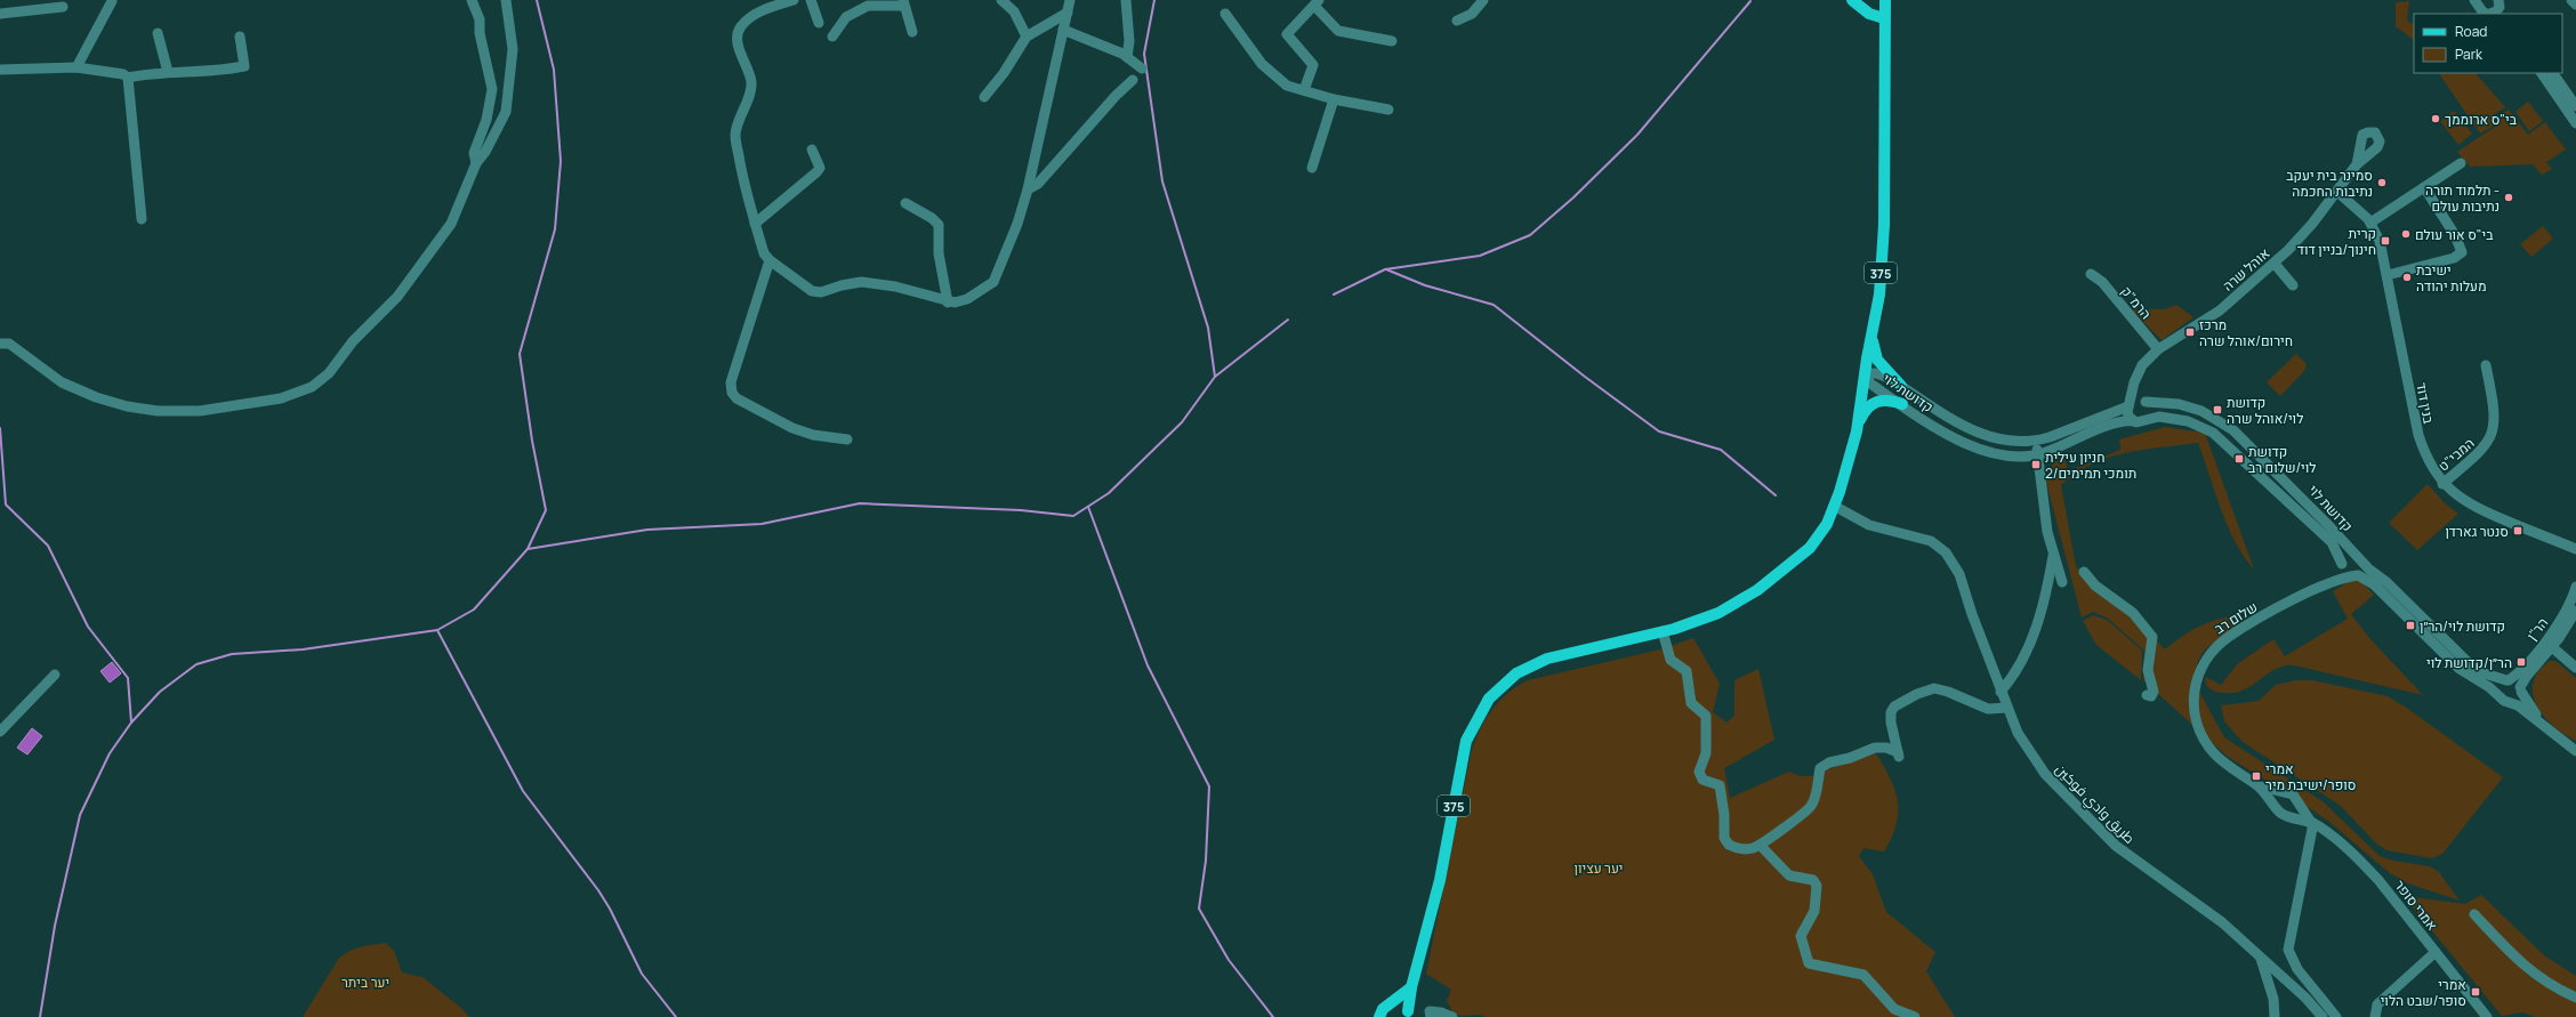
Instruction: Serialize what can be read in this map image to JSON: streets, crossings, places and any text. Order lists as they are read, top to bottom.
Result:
{
  "streets": {
    "main road": ["375"],
    "street": [
      "אוהל שרה",
      "הרמ\"ק",
      "קדושת לוי",
      "בנין דוד",
      "המבי\"ט",
      "שלום רב",
      "הר\"ן",
      "طريق وادي فوکين",
      "אמרי סופר"
    ]
  },
  "crossings": [
    ["אוהל שרה", "הרמ\"ק"],
    ["אוהל שרה", "קדושת לוי"],
    ["אוהל שרה", "בנין דוד"],
    ["375", "קדושת לוי"],
    ["375", "طريق وادي فوکين"],
    ["קדושת לוי", "שלום רב"],
    ["קדושת לוי", "הר\"ן"],
    ["בנין דוד", "המבי\"ט"]
  ],
  "parks": ["יער עציון", "יער ביתר"],
  "places": {
    "other": [
      "בי\"ס ארוממך",
      "סמינר בית יעקב נתיבות החכמה",
      "תלמוד תורה - נתיבות עולם",
      "בי\"ס אור עולם",
      "ישיבת מעלות יהודה"
    ],
    "transit": [
      "קרית חינוך/בניין דוד",
      "מרכז חירום/אוהל שרה",
      "קדושת לוי/אוהל שרה",
      "קדושת לוי/שלום רב",
      "חניון עילית 2/תומכי תמימים",
      "סנטר גארדן",
      "קדושת לוי/הר״ן",
      "הר״ן/קדושת לוי",
      "אמרי סופר/ישיבת מיר",
      "אמרי סופר/שבט הלוי"
    ]
  },
  "legend": ["Road", "Park"]
}
